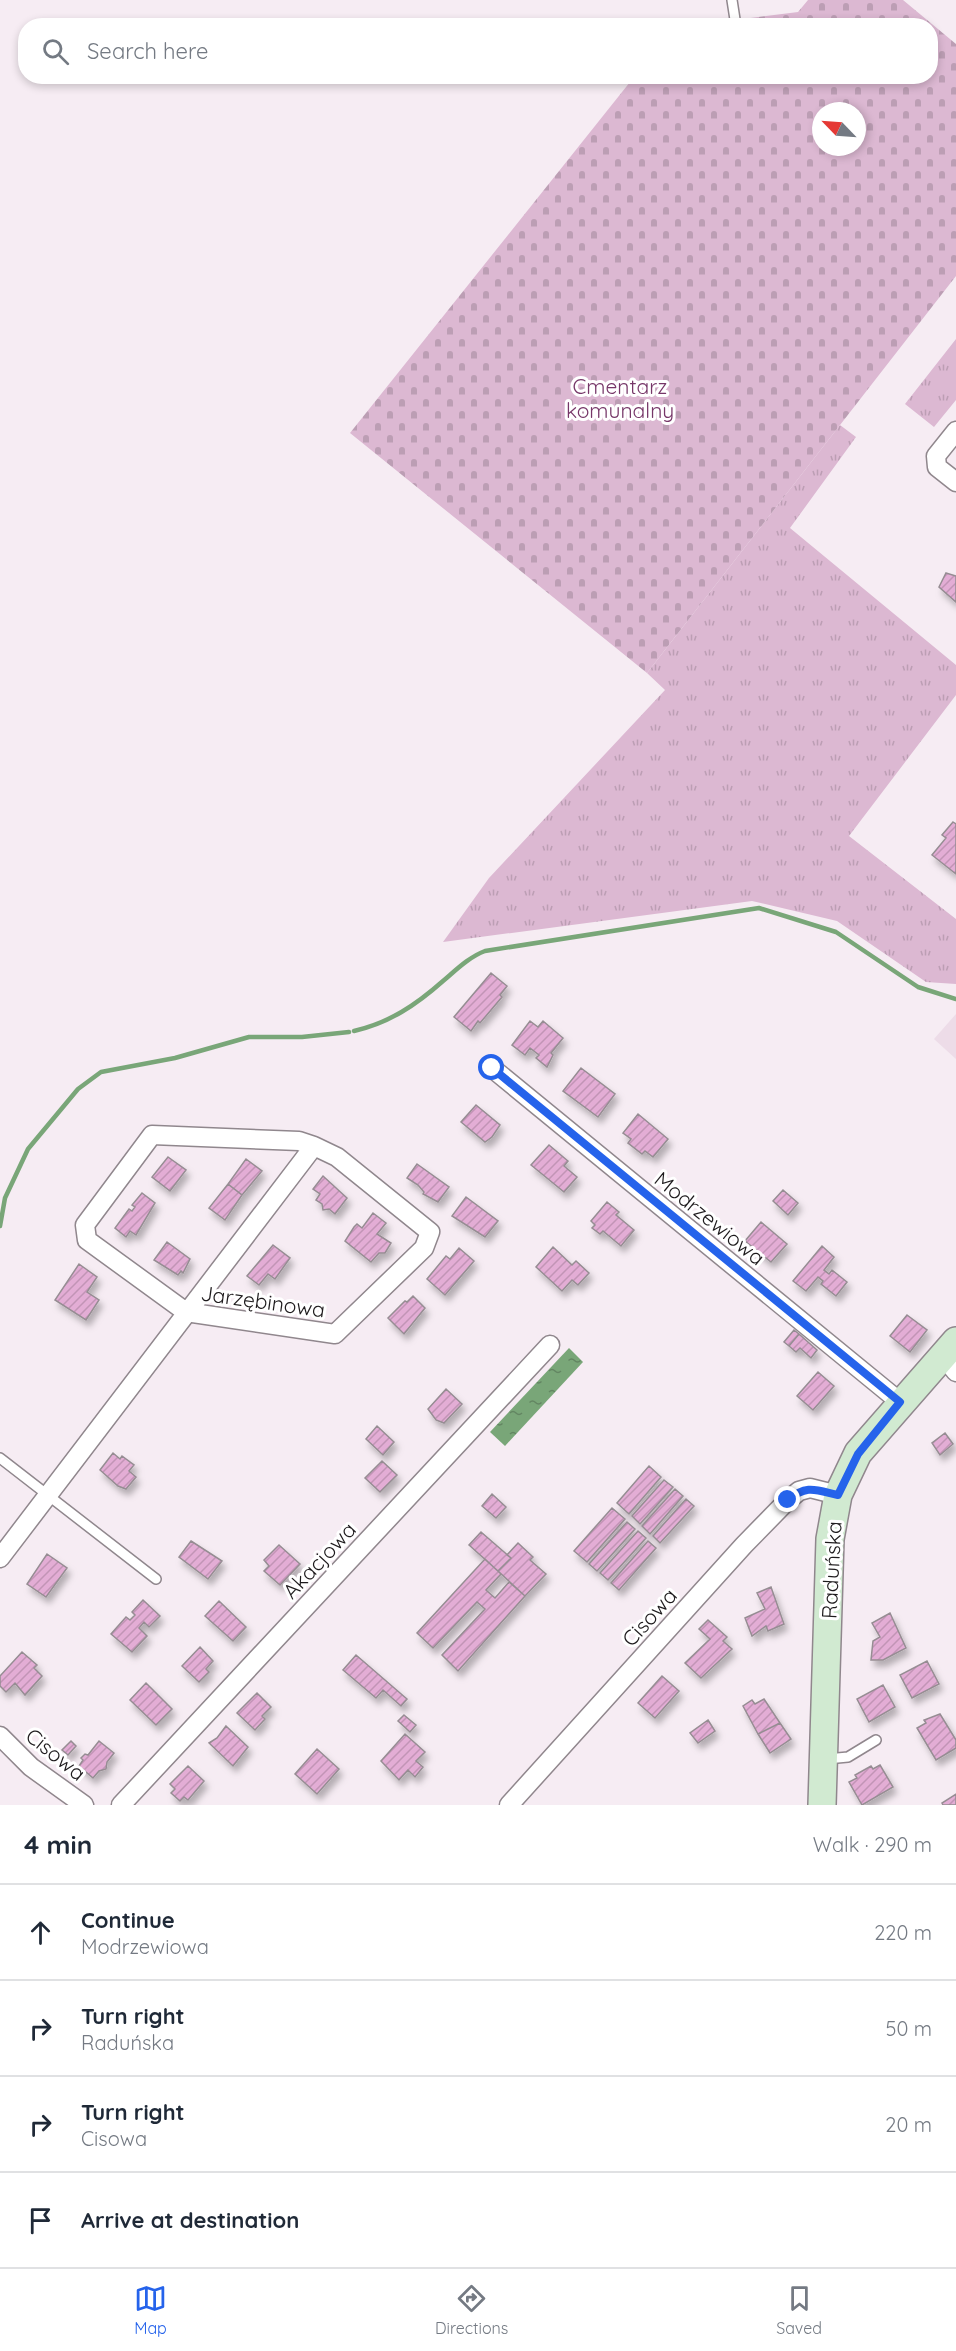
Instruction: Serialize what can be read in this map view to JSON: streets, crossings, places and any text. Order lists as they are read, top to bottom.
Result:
{
  "streets": {
    "street": [
      "Modrzewiowa",
      "Jarzębinowa",
      "Akacjowa",
      "Raduńska",
      "Cisowa"
    ]
  },
  "crossings": [
    ["Modrzewiowa", "Raduńska"],
    ["Raduńska", "Cisowa"]
  ],
  "parks": ["Cmentarz komunalny"],
  "north": "top left",
  "page": {
    "search": "Search here",
    "heading": ["4 min", "Walk · 290 m"],
    "list": [
      ["Continue", "Modrzewiowa", "220 m"],
      ["Turn right", "Raduńska", "50 m"],
      ["Turn right", "Cisowa", "20 m"],
      "Arrive at destination"
    ],
    "nav": ["Map", "Directions", "Saved"]
  }
}
